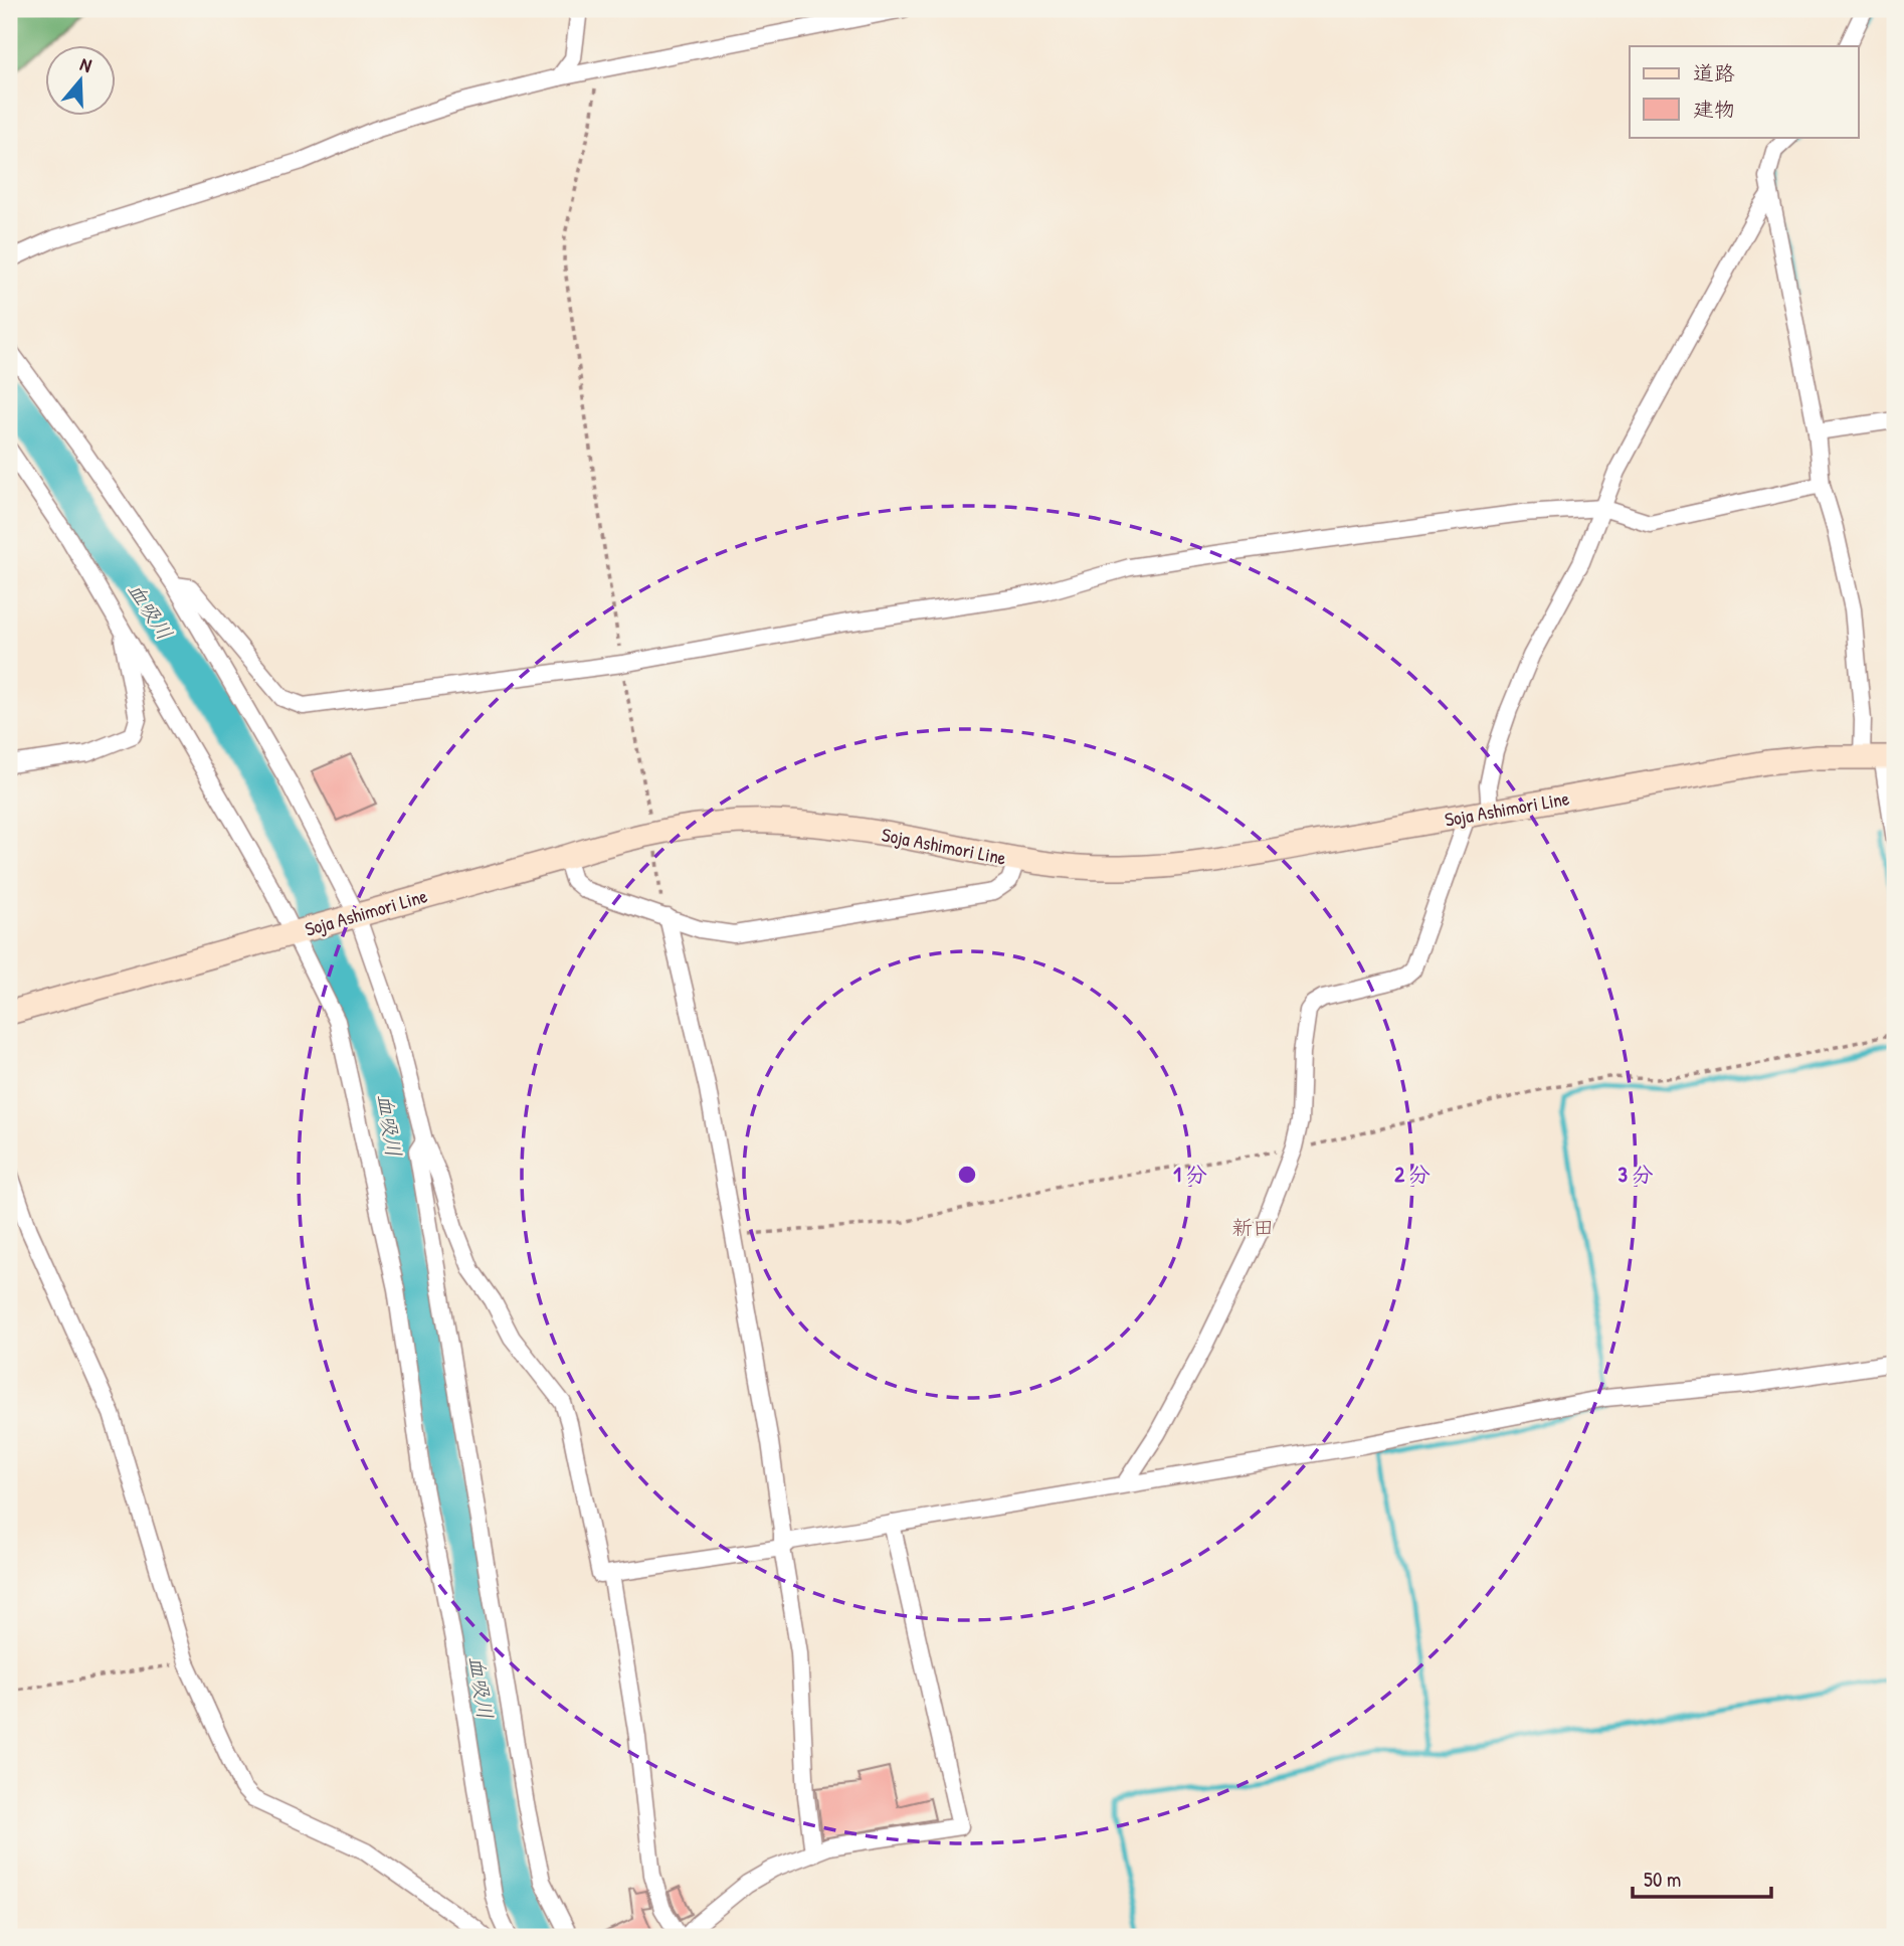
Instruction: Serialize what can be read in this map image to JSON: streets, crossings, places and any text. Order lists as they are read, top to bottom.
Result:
{
  "streets": {
    "main road": ["Soja Ashimori Line"]
  },
  "districts": ["新田"],
  "water": ["血吸川"],
  "legend": ["道路", "建物"],
  "scale_bar": "50 m",
  "north": "top",
  "rings": ["1 分", "2 分", "3 分"]
}
